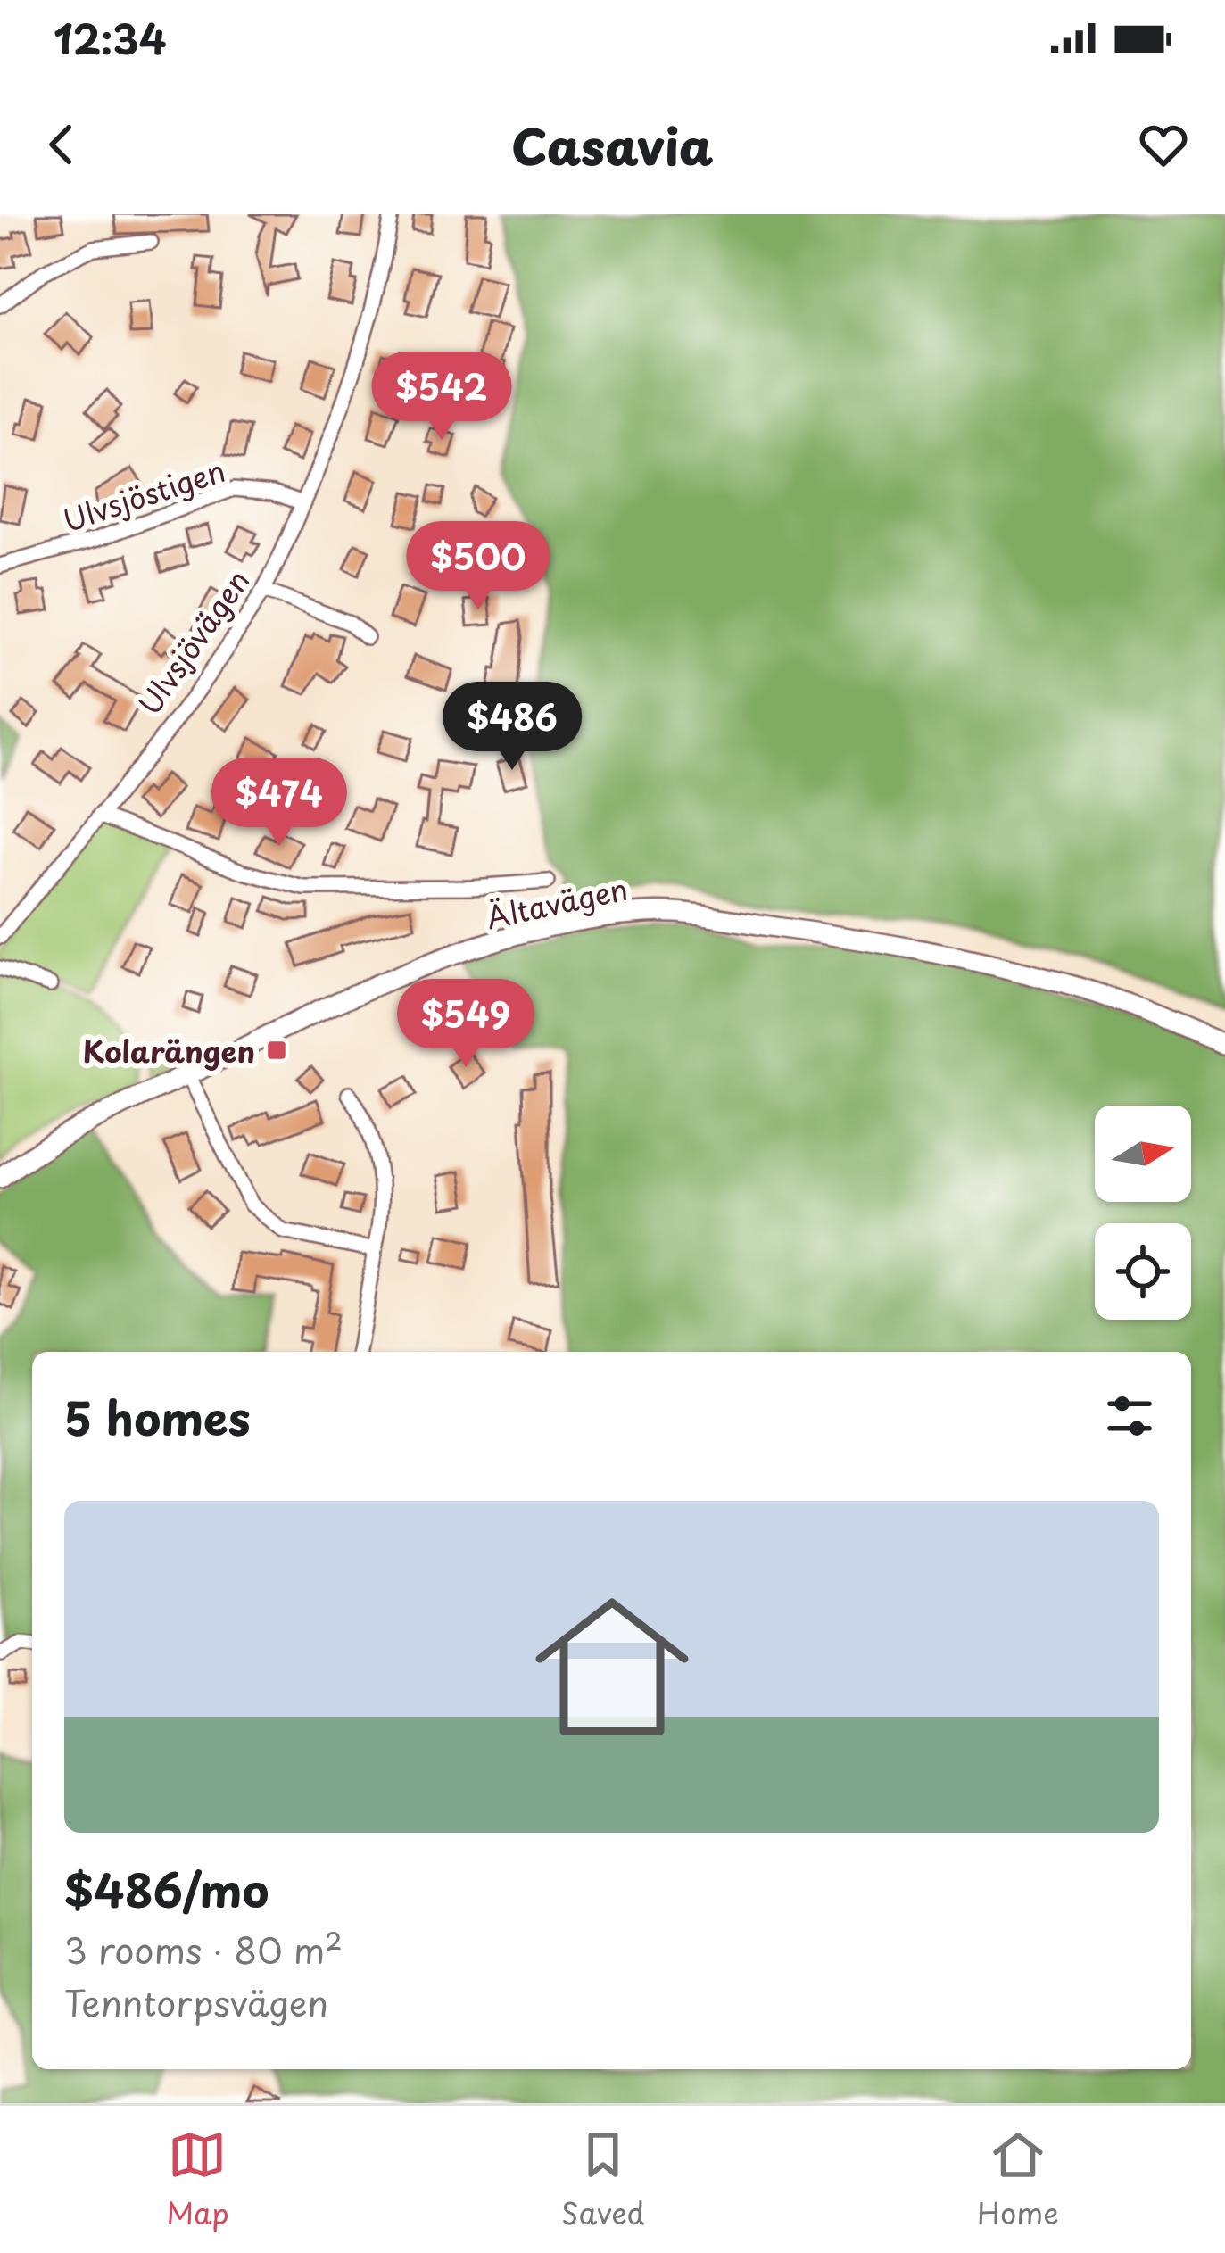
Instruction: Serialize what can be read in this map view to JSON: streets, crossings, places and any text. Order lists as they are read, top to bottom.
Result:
{
  "streets": {
    "main road": ["Ältavägen"],
    "street": ["Ulvsjöstigen", "Ulvsjövägen"]
  },
  "crossings": [
    ["Ulvsjöstigen", "Ulvsjövägen"]
  ],
  "places": {
    "transit": ["Kolarängen"]
  },
  "north": "right",
  "page": {
    "status": "12:34",
    "header": "Casavia",
    "price": [
      "$542",
      "$500",
      "$486",
      "$474",
      "$549"
    ],
    "heading": "5 homes",
    "list": [
      {
        "name": "$486/mo",
        "note": "3 rooms · 80 m² · Tenntorpsvägen"
      }
    ],
    "tabs": ["Map", "Saved", "Home"]
  }
}
